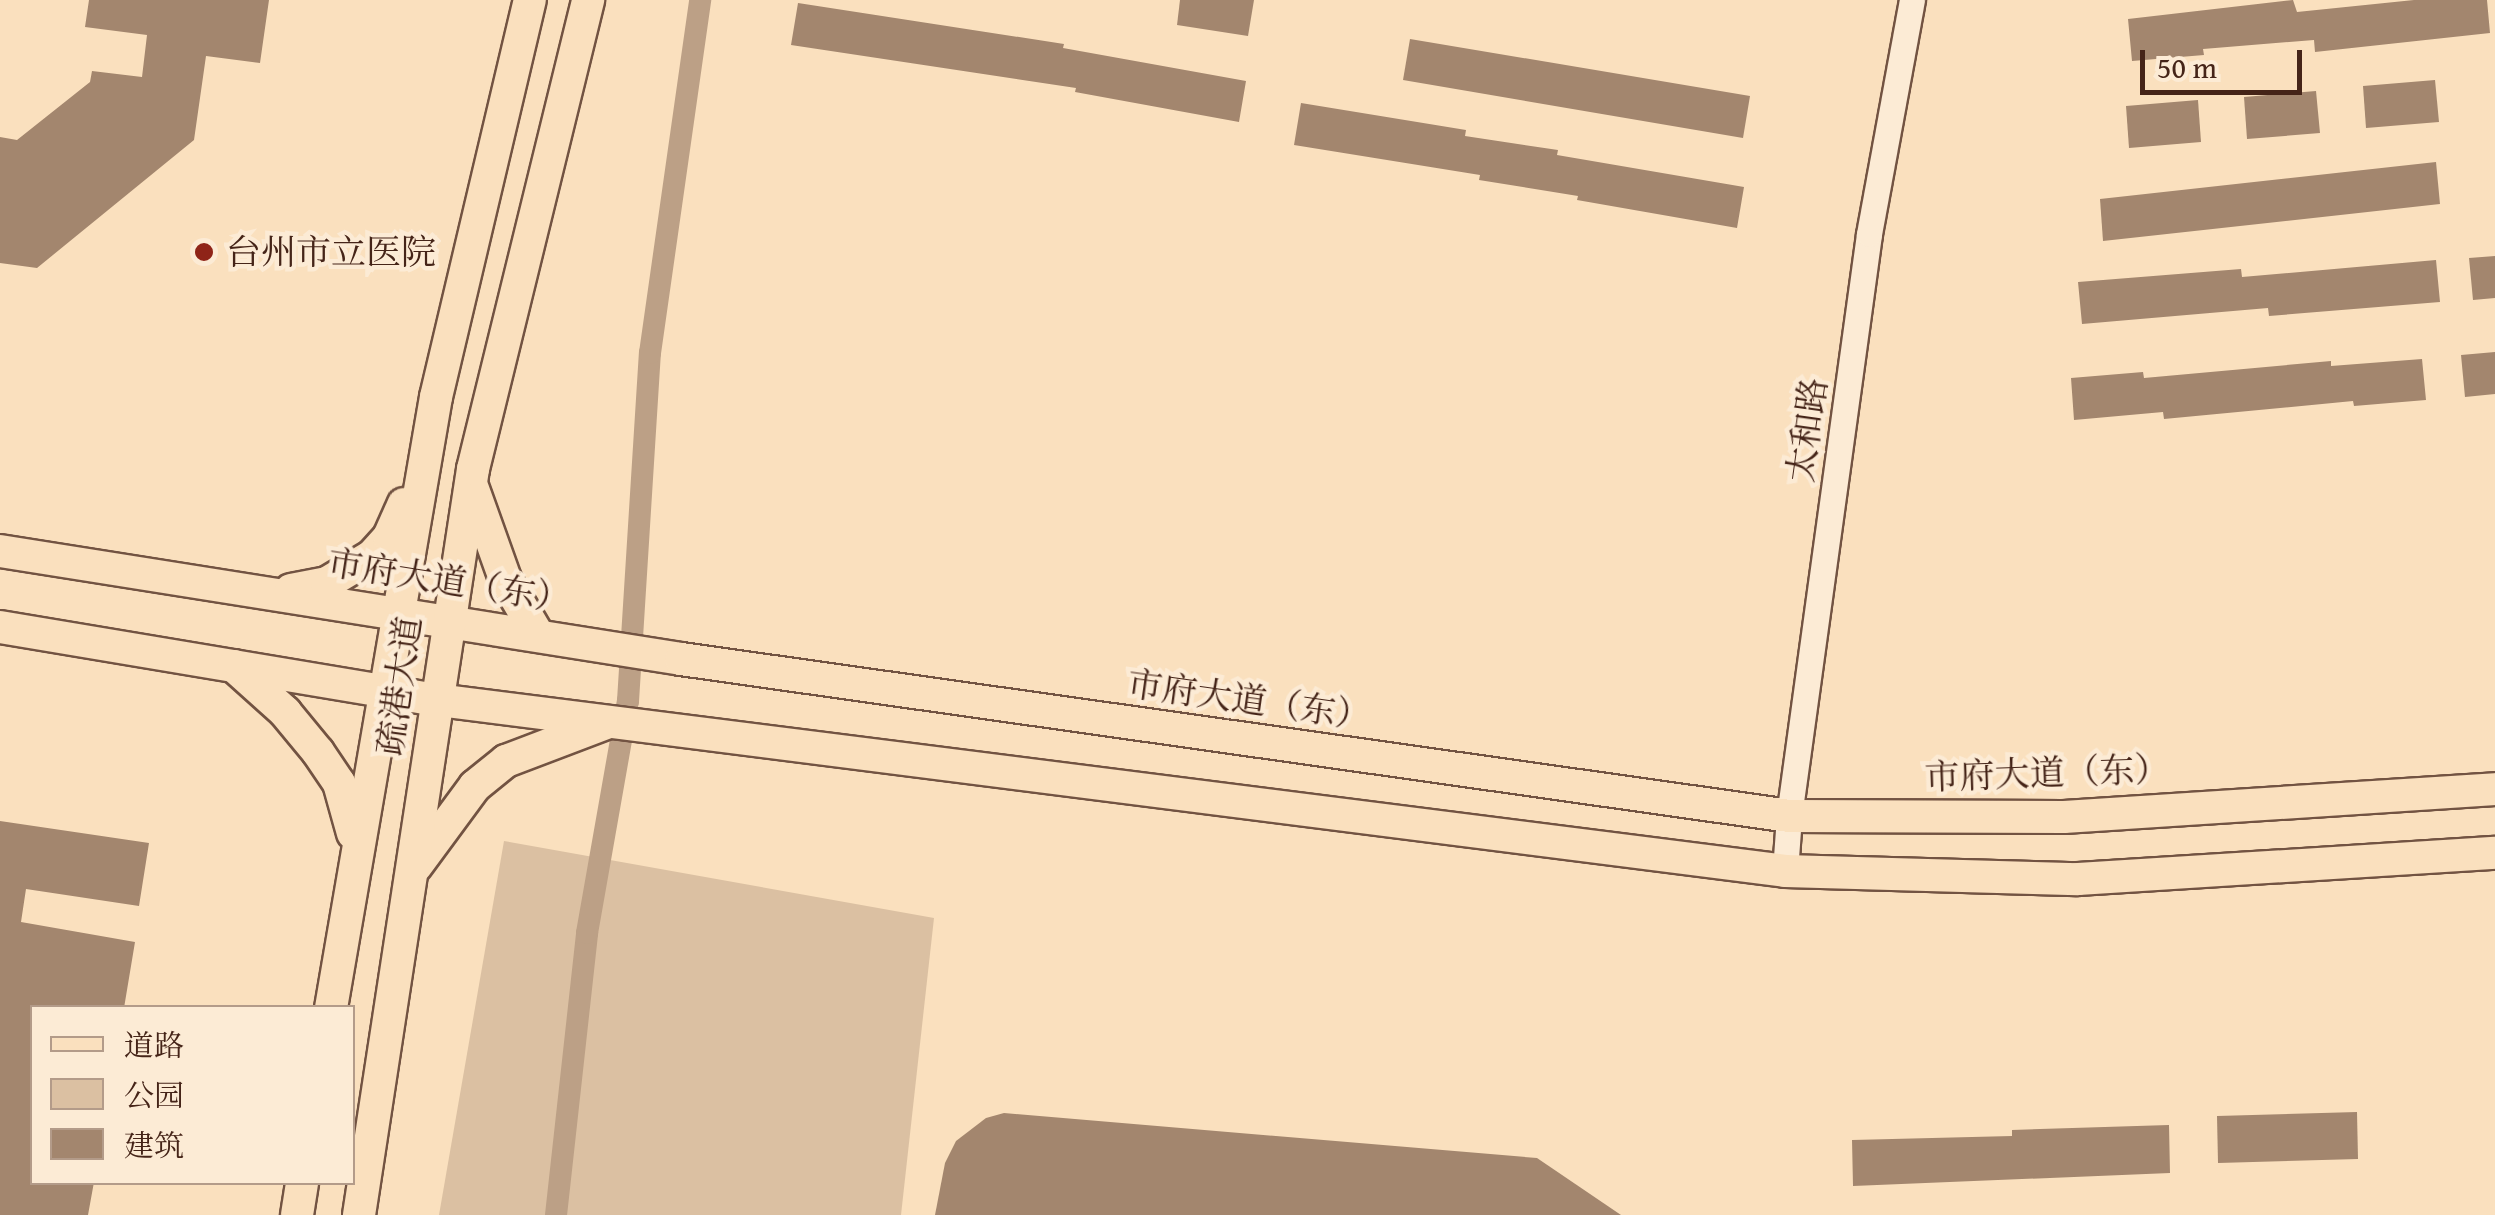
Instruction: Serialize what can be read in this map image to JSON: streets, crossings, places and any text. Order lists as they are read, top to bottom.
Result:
{
  "streets": {
    "main road": ["市府大道（东）", "疏港大道"],
    "street": ["太和路"]
  },
  "crossings": [
    ["太和路", "市府大道（东）"],
    ["市府大道（东）", "疏港大道"]
  ],
  "places": ["台州市立医院"],
  "legend": ["道路", "公园", "建筑"],
  "scale_bar": "50 m"
}
